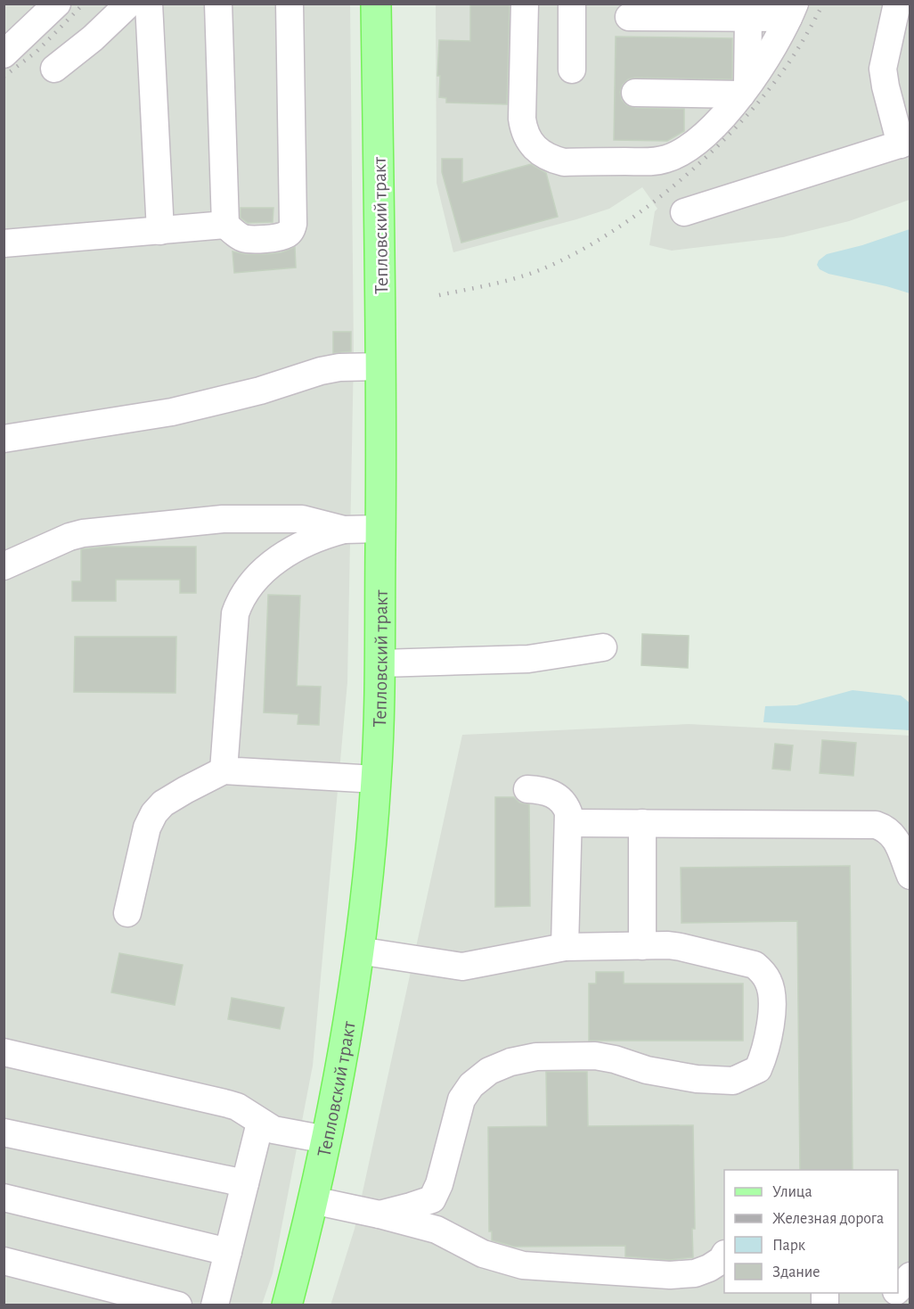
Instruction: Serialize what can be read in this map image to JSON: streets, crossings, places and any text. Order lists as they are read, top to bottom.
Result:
{
  "streets": {
    "main road": ["Тепловский тракт"]
  },
  "legend": [
    "Улица",
    "Железная дорога",
    "Парк",
    "Здание"
  ]
}
